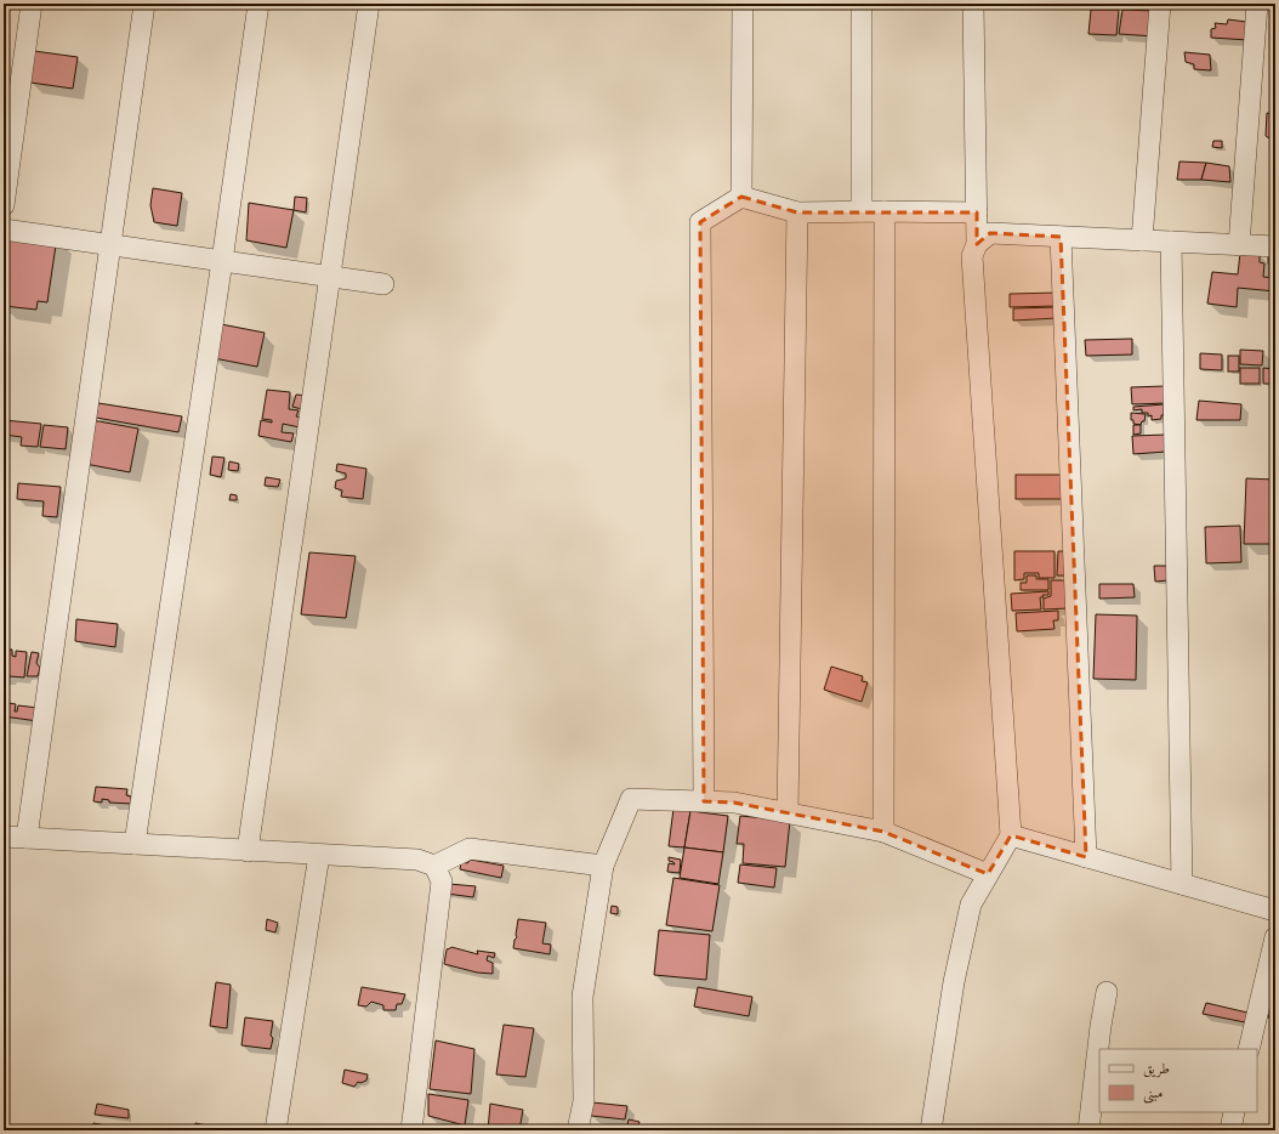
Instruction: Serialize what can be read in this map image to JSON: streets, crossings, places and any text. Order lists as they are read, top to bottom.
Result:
{
  "legend": ["طريق", "مبنى"]
}
